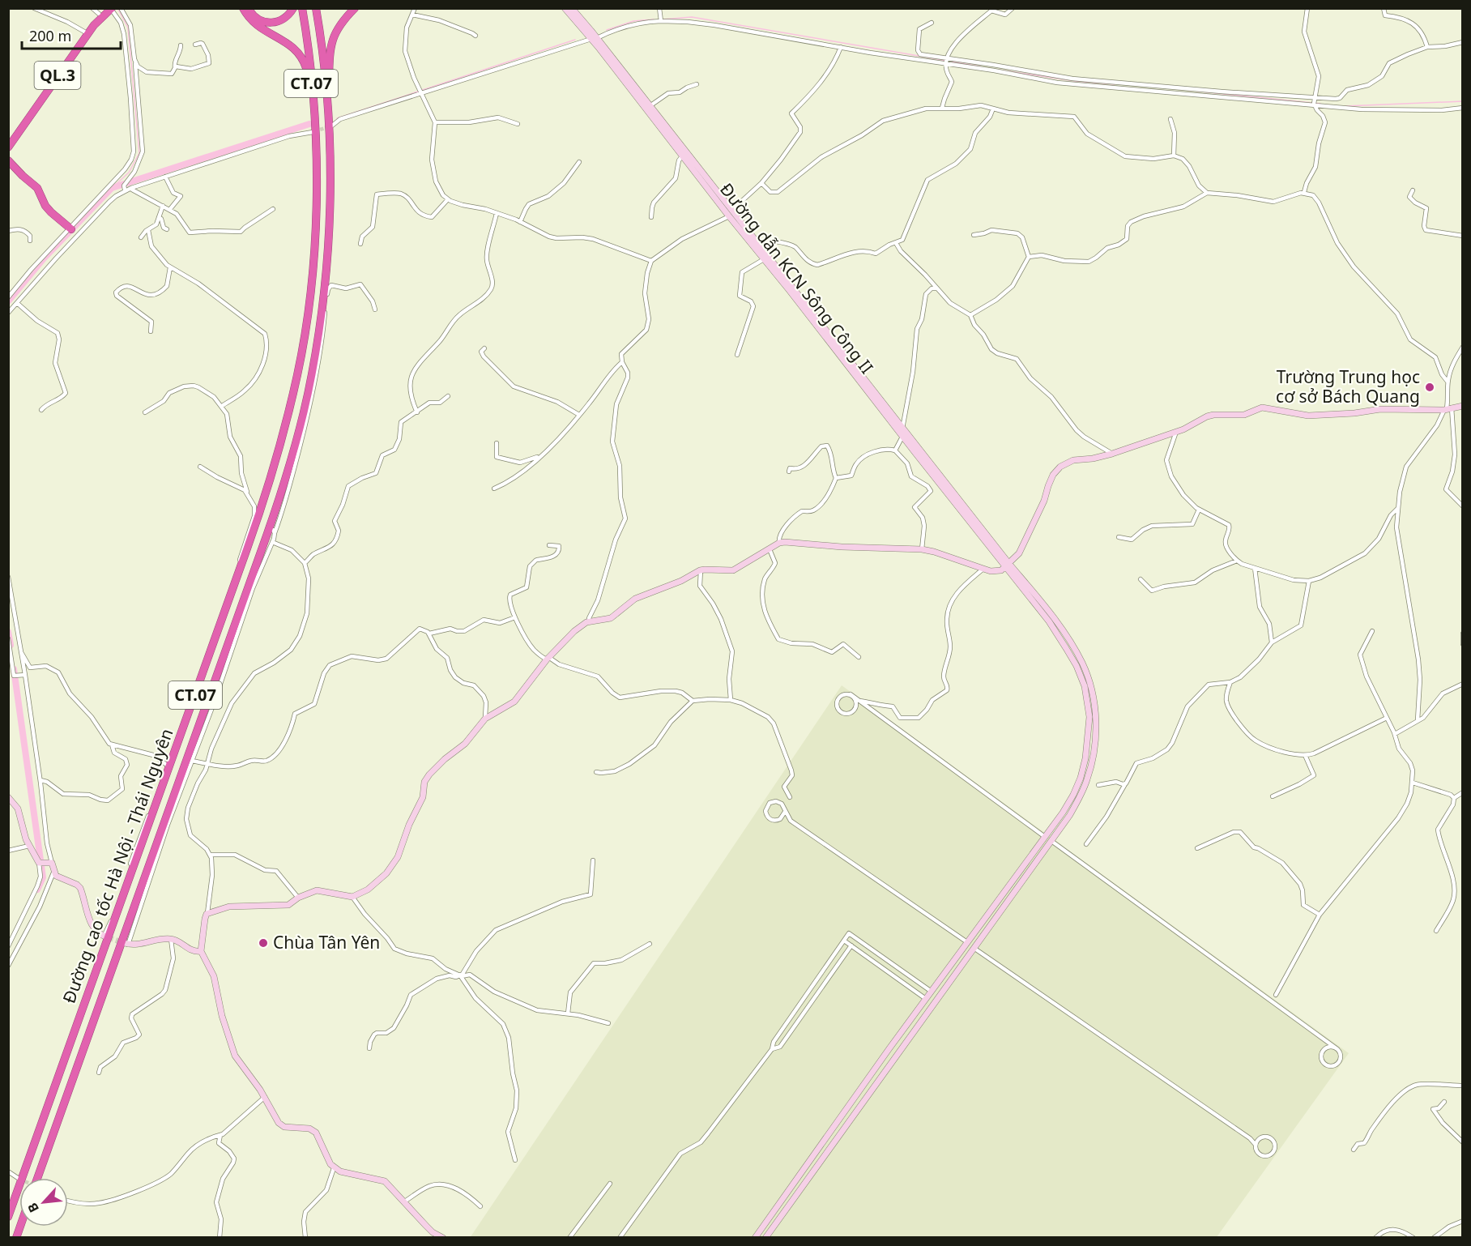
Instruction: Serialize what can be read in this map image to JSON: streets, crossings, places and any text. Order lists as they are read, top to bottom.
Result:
{
  "streets": {
    "highway": ["QL.3", "CT.07", "Đường cao tốc Hà Nội - Thái Nguyên"],
    "street": ["Đường dẫn KCN Sông Công II"]
  },
  "places": ["Trường Trung học cơ sở Bách Quang", "Chùa Tân Yên"],
  "scale_bar": "200 m",
  "north": "bottom left"
}
